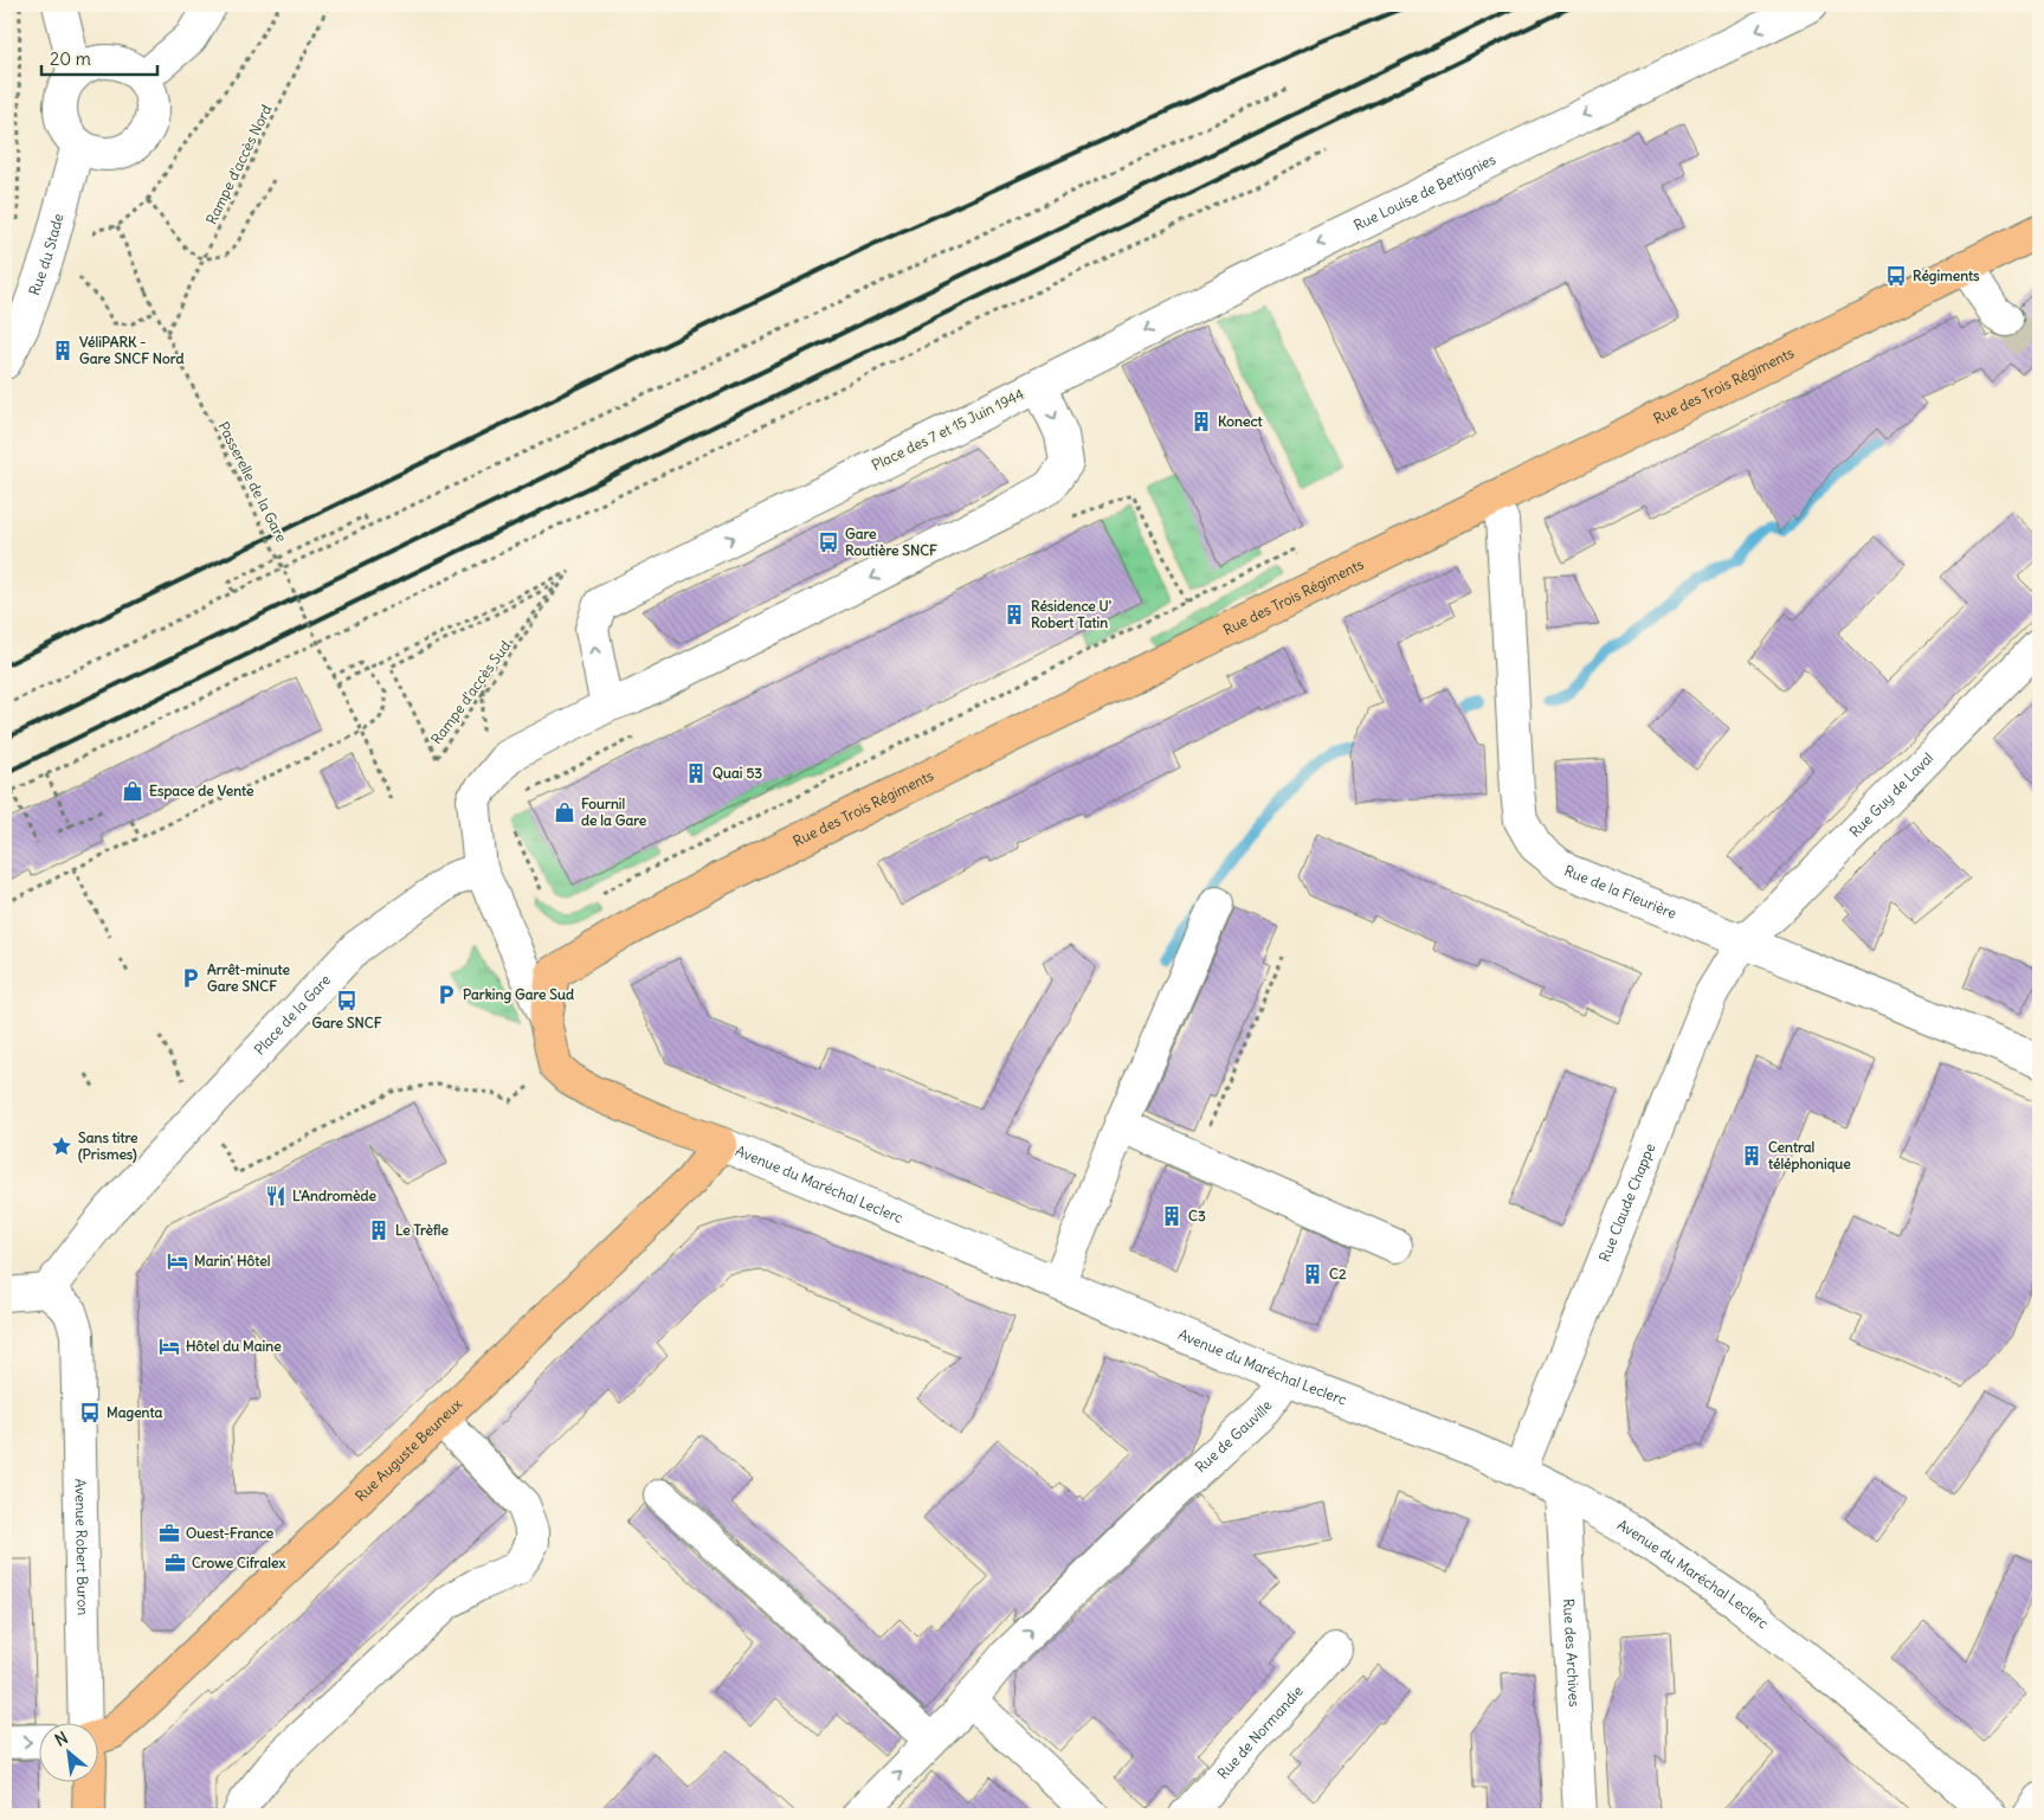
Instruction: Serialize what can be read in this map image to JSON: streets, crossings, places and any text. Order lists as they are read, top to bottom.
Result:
{
  "streets": {
    "main road": [
      "Rue des Trois Régiments",
      "Avenue du Maréchal Leclerc",
      "Rue Auguste Beuneux",
      "Avenue Robert Buron"
    ],
    "street": [
      "Rue Louise de Bettignies",
      "Rue du Stade",
      "Place des 7 et 15 Juin 1944",
      "Rue Guy de Laval",
      "Rue de la Fleurière",
      "Place de la Gare",
      "Rue Claude Chappe",
      "Rue de Gauville",
      "Rue des Archives",
      "Rue de Normandie"
    ],
    "path": ["Rampe d'accès Nord", "Passerelle de la Gare", "Rampe d'accès Sud"]
  },
  "crossings": [
    ["Rampe d'accès Nord", "Passerelle de la Gare"],
    ["Rue Louise de Bettignies", "Place des 7 et 15 Juin 1944"],
    ["Rue des Trois Régiments", "Rue de la Fleurière"],
    ["Passerelle de la Gare", "Rampe d'accès Sud"],
    ["Rue Guy de Laval", "Rue de la Fleurière"],
    ["Rue Guy de Laval", "Rue Claude Chappe"],
    ["Rue de la Fleurière", "Rue Claude Chappe"],
    ["Place de la Gare", "Avenue Robert Buron"],
    ["Avenue du Maréchal Leclerc", "Rue Claude Chappe"],
    ["Avenue du Maréchal Leclerc", "Rue de Gauville"],
    ["Avenue du Maréchal Leclerc", "Rue Auguste Beuneux"],
    ["Avenue du Maréchal Leclerc", "Rue des Archives"]
  ],
  "one_way": ["Rue Louise de Bettignies", "Rue de Gauville"],
  "places": {
    "bus stop": [
      "Régiments",
      "Gare Routière SNCF",
      "Gare SNCF",
      "Magenta"
    ],
    "building": [
      "VéliPARK - Gare SNCF Nord",
      "Konect",
      "Résidence U' Robert Tatin",
      "Quai 53",
      "Central téléphonique",
      "C3",
      "Le Trèfle",
      "C2"
    ],
    "shop": ["Espace de Vente", "Fournil de la Gare"],
    "parking": ["Arrêt-minute Gare SNCF", "Parking Gare Sud"],
    "place": ["Sans titre (Prismes)"],
    "restaurant": ["L'Andromède"],
    "hotel": ["Marin' Hôtel", "Hôtel du Maine"],
    "office": ["Ouest-France", "Crowe Cifralex"]
  },
  "scale_bar": "20 m",
  "north": "top left"
}
